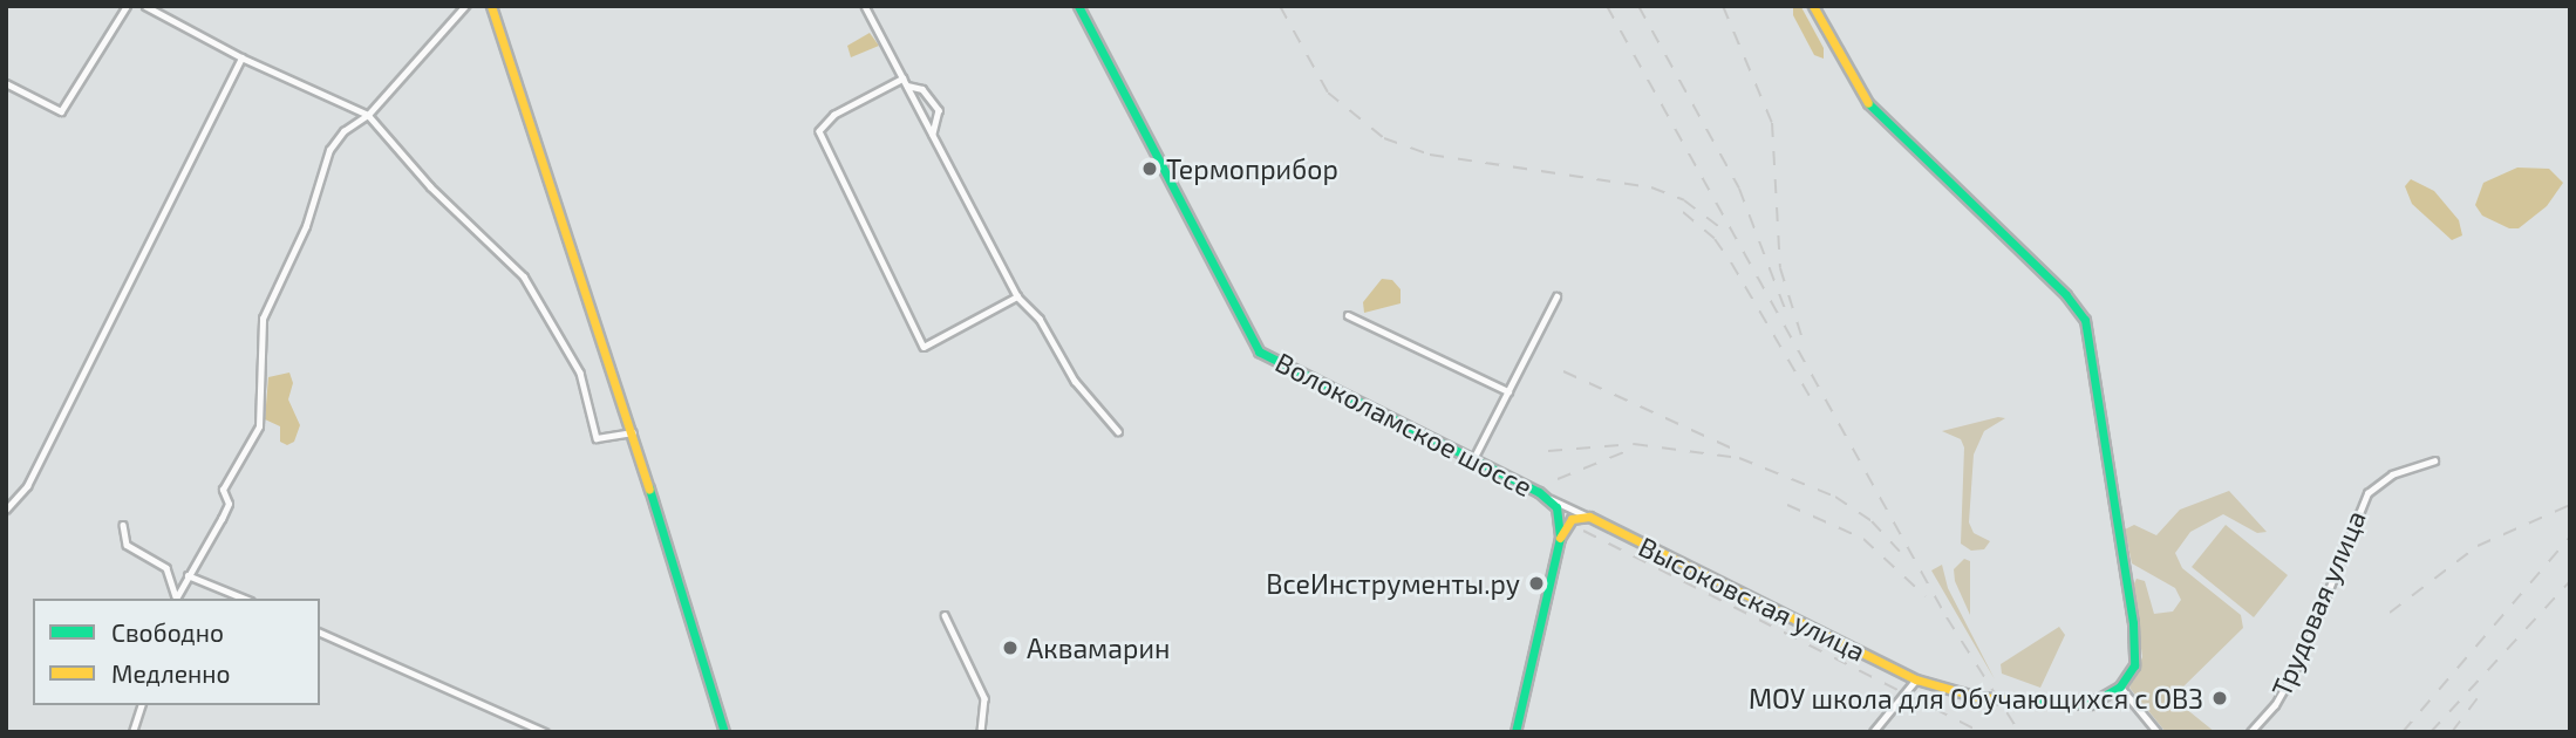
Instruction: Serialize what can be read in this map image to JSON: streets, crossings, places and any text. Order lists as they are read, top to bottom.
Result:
{
  "streets": {
    "street": ["Волоколамское шоссе", "Высоковская улица", "Трудовая улица"]
  },
  "crossings": [
    ["Волоколамское шоссе", "Высоковская улица"]
  ],
  "places": [
    "Термоприбор",
    "ВсеИнструменты.ру",
    "Аквамарин",
    "МОУ школа для Обучающихся с ОВЗ"
  ],
  "legend": ["Свободно", "Медленно"]
}
